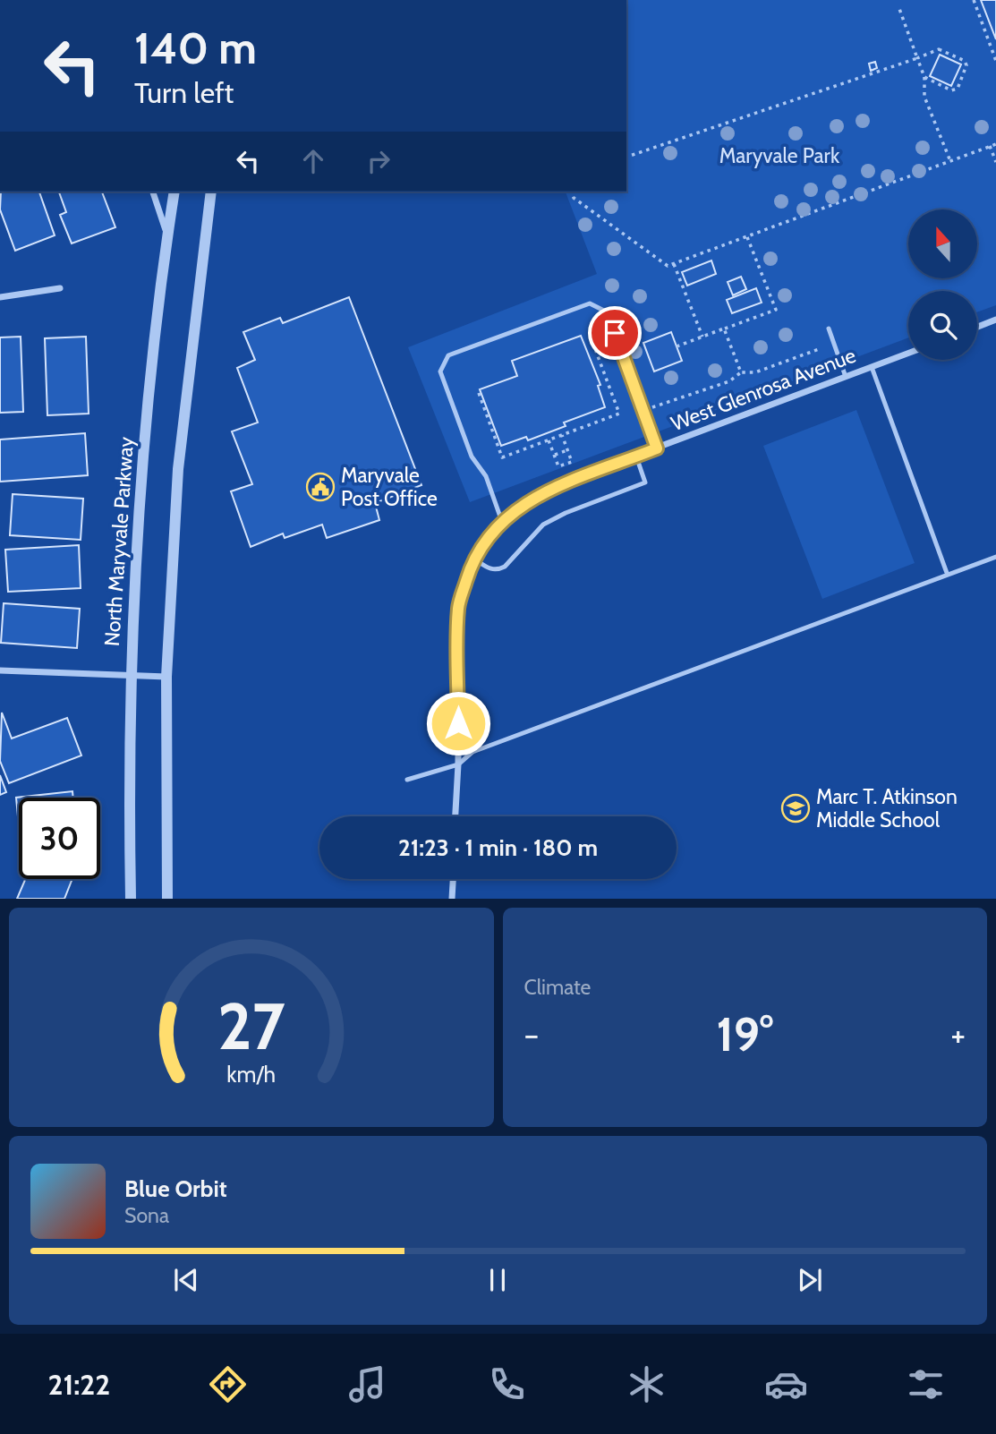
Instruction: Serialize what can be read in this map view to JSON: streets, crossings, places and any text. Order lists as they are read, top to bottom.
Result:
{
  "streets": {
    "street": ["West Glenrosa Avenue", "North Maryvale Parkway"]
  },
  "parks": ["Maryvale Park"],
  "places": {
    "public building": ["Maryvale Post Office"],
    "school or university": ["Marc T. Atkinson Middle School"]
  },
  "north": "top",
  "page": {
    "turn": ["140 m", "Turn left"],
    "limit": "30",
    "trip": "21:23 · 1 min · 180 m",
    "tile": "Climate",
    "heat": ["−", "19°", "+"],
    "song": ["Blue Orbit", "Sona"],
    "tabs": "21:22",
    "gauge": ["27", "km/h"]
  }
}
